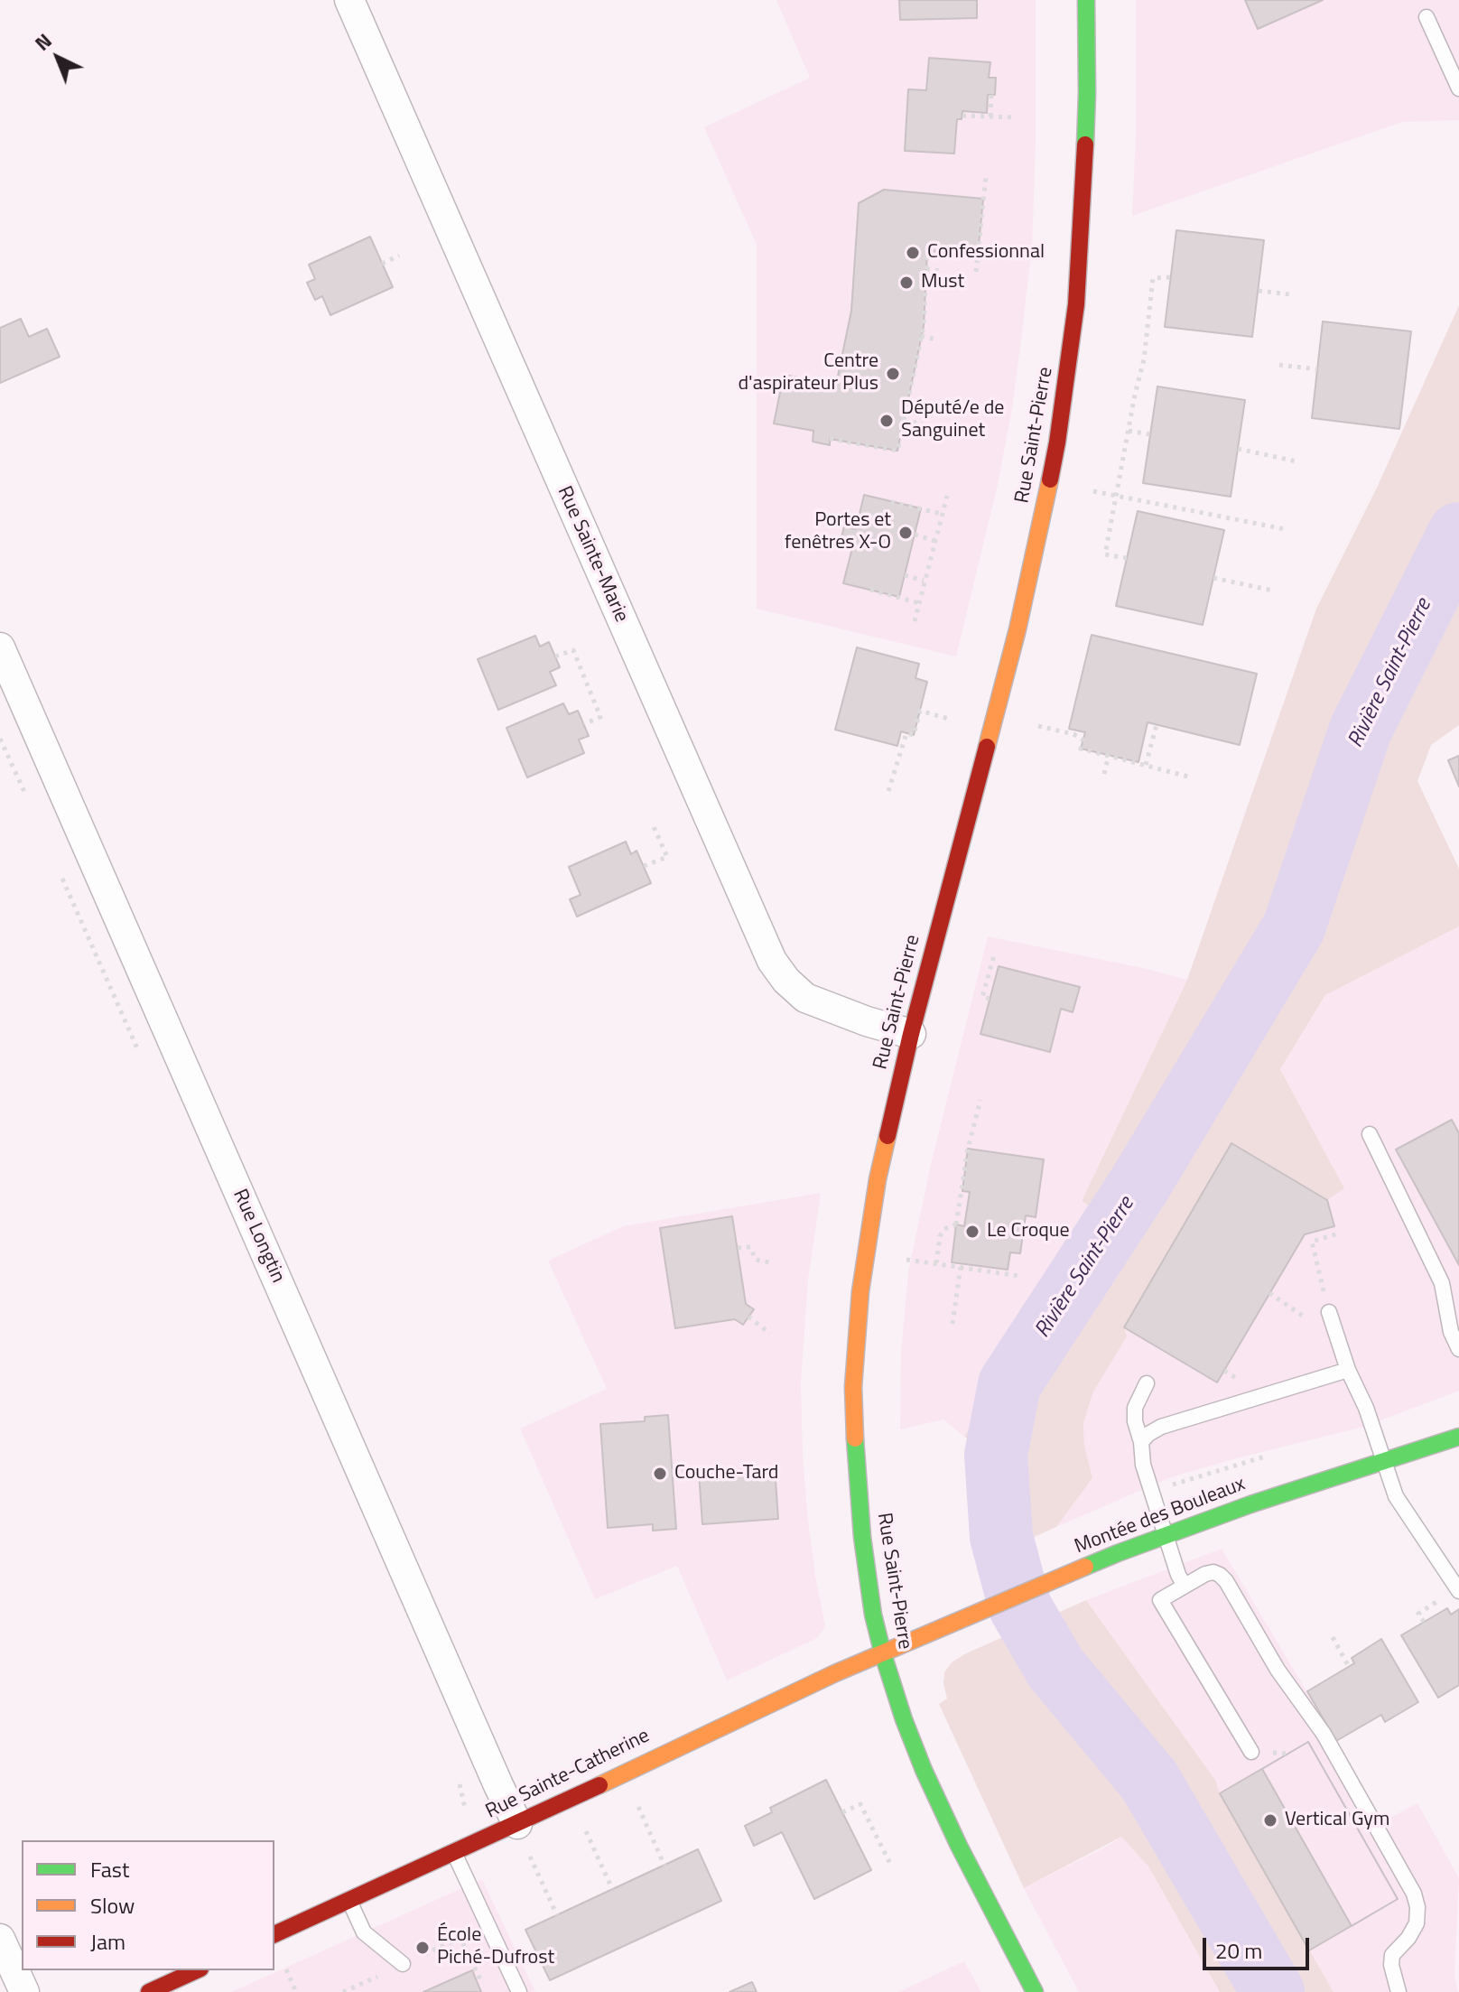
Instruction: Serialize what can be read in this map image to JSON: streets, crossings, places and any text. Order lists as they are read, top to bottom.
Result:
{
  "streets": {
    "main road": ["Rue Saint-Pierre", "Montée des Bouleaux", "Rue Sainte-Catherine"],
    "street": ["Rue Sainte-Marie", "Rue Longtin"]
  },
  "crossings": [
    ["Rue Saint-Pierre", "Rue Sainte-Marie"],
    ["Rue Saint-Pierre", "Montée des Bouleaux"],
    ["Rue Saint-Pierre", "Rue Sainte-Catherine"],
    ["Rue Longtin", "Rue Sainte-Catherine"],
    ["Montée des Bouleaux", "Rue Sainte-Catherine"]
  ],
  "water": ["Rivière Saint-Pierre"],
  "places": [
    "Confessionnal",
    "Must",
    "Centre d'aspirateur Plus",
    "Député/e de Sanguinet",
    "Portes et fenêtres X-O",
    "Le Croque",
    "Couche-Tard",
    "Vertical Gym",
    "École Piché-Dufrost"
  ],
  "legend": ["Fast", "Slow", "Jam"],
  "scale_bar": "20 m",
  "north": "top left"
}
